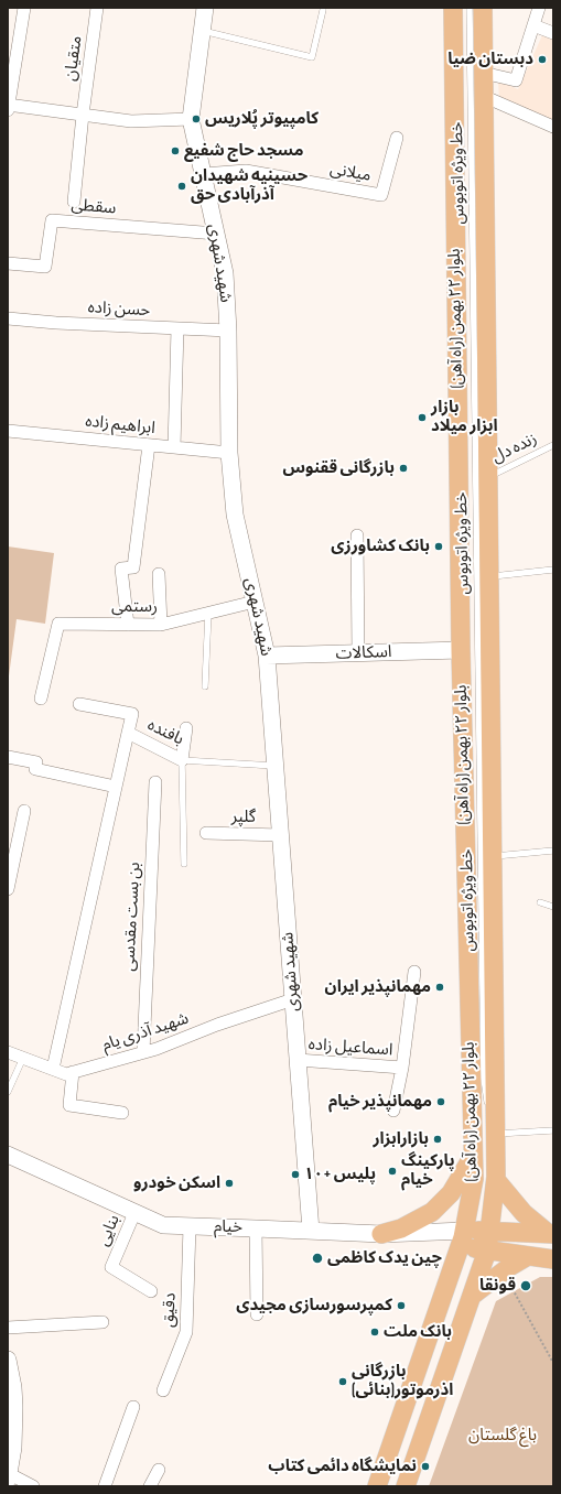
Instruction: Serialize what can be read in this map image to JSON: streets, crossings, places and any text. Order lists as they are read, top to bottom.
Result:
{
  "streets": {
    "main road": [
      "شهید شهری",
      "بلوار ۲۲ بهمن (راه آهن)",
      "اسکالات",
      "خیام"
    ],
    "street": [
      "متقیان",
      "میلانی",
      "سقطی",
      "حسن زاده",
      "ابراهیم زاده",
      "رستمی",
      "بافنده",
      "گلپر",
      "بن بست مقدسی",
      "شهید آذری یام",
      "اسماعیل زاده",
      "بنایی",
      "دقیق"
    ],
    "lane": ["خط ویژه اتوبوس", "زنده دل"]
  },
  "crossings": [
    ["میلانی", "شهید شهری"],
    ["سقطی", "شهید شهری"],
    ["شهید شهری", "حسن زاده"],
    ["شهید شهری", "ابراهیم زاده"],
    ["شهید شهری", "رستمی"],
    ["شهید شهری", "اسکالات"],
    ["شهید شهری", "بافنده"],
    ["شهید شهری", "گلپر"],
    ["شهید شهری", "شهید آذری یام"],
    ["شهید شهری", "اسماعیل زاده"],
    ["شهید شهری", "خیام"],
    ["بلوار ۲۲ بهمن (راه آهن)", "زنده دل"],
    ["بلوار ۲۲ بهمن (راه آهن)", "اسکالات"],
    ["بلوار ۲۲ بهمن (راه آهن)", "خیام"],
    ["بن بست مقدسی", "شهید آذری یام"],
    ["خیام", "بنایی"],
    ["خیام", "دقیق"]
  ],
  "parks": ["باغ گلستان"],
  "places": [
    "دبستان ضیا",
    "کامپیوتر پُلاریس",
    "مسجد حاج شفیع",
    "حسینیه شهیدان آذرآبادی حق",
    "بازار ابزار میلاد",
    "بازرگانی ققنوس",
    "بانک کشاورزی",
    "مهمانپذیر ایران",
    "مهمانپذیر خیام",
    "بازارابزار",
    "پارکینگ خیام",
    "پلیس +۱۰",
    "اسکن خودرو",
    "چین یدک کاظمی",
    "قونقا",
    "کمپرسورسازی مجیدی",
    "بانک ملت",
    "بازرگانی اذرموتور(بنائی)",
    "نمایشگاه دائمی کتاب"
  ]
}
